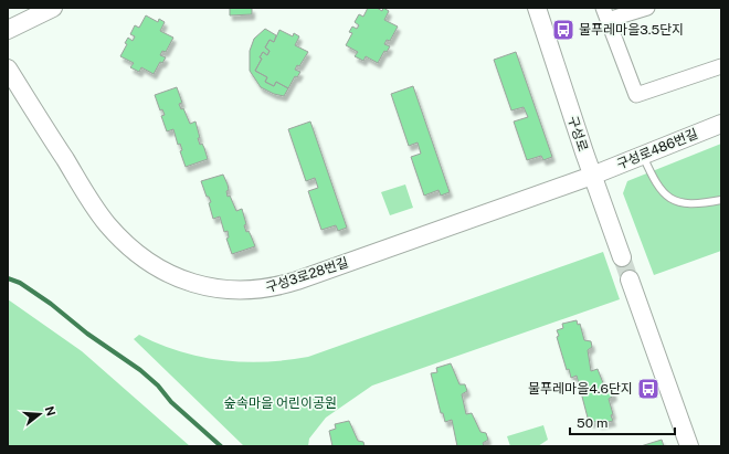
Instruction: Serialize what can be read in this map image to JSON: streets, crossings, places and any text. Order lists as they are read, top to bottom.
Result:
{
  "streets": {
    "street": ["구성로", "구성로486번길", "구성3로28번길"]
  },
  "crossings": [
    ["구성로", "구성로486번길"],
    ["구성로", "구성3로28번길"],
    ["구성로486번길", "구성3로28번길"]
  ],
  "parks": ["숲속마을 어린이공원"],
  "places": {
    "bus stop": ["물푸레마을3.5단지", "물푸레마을4.6단지"]
  },
  "scale_bar": "50 m",
  "north": "right"
}
